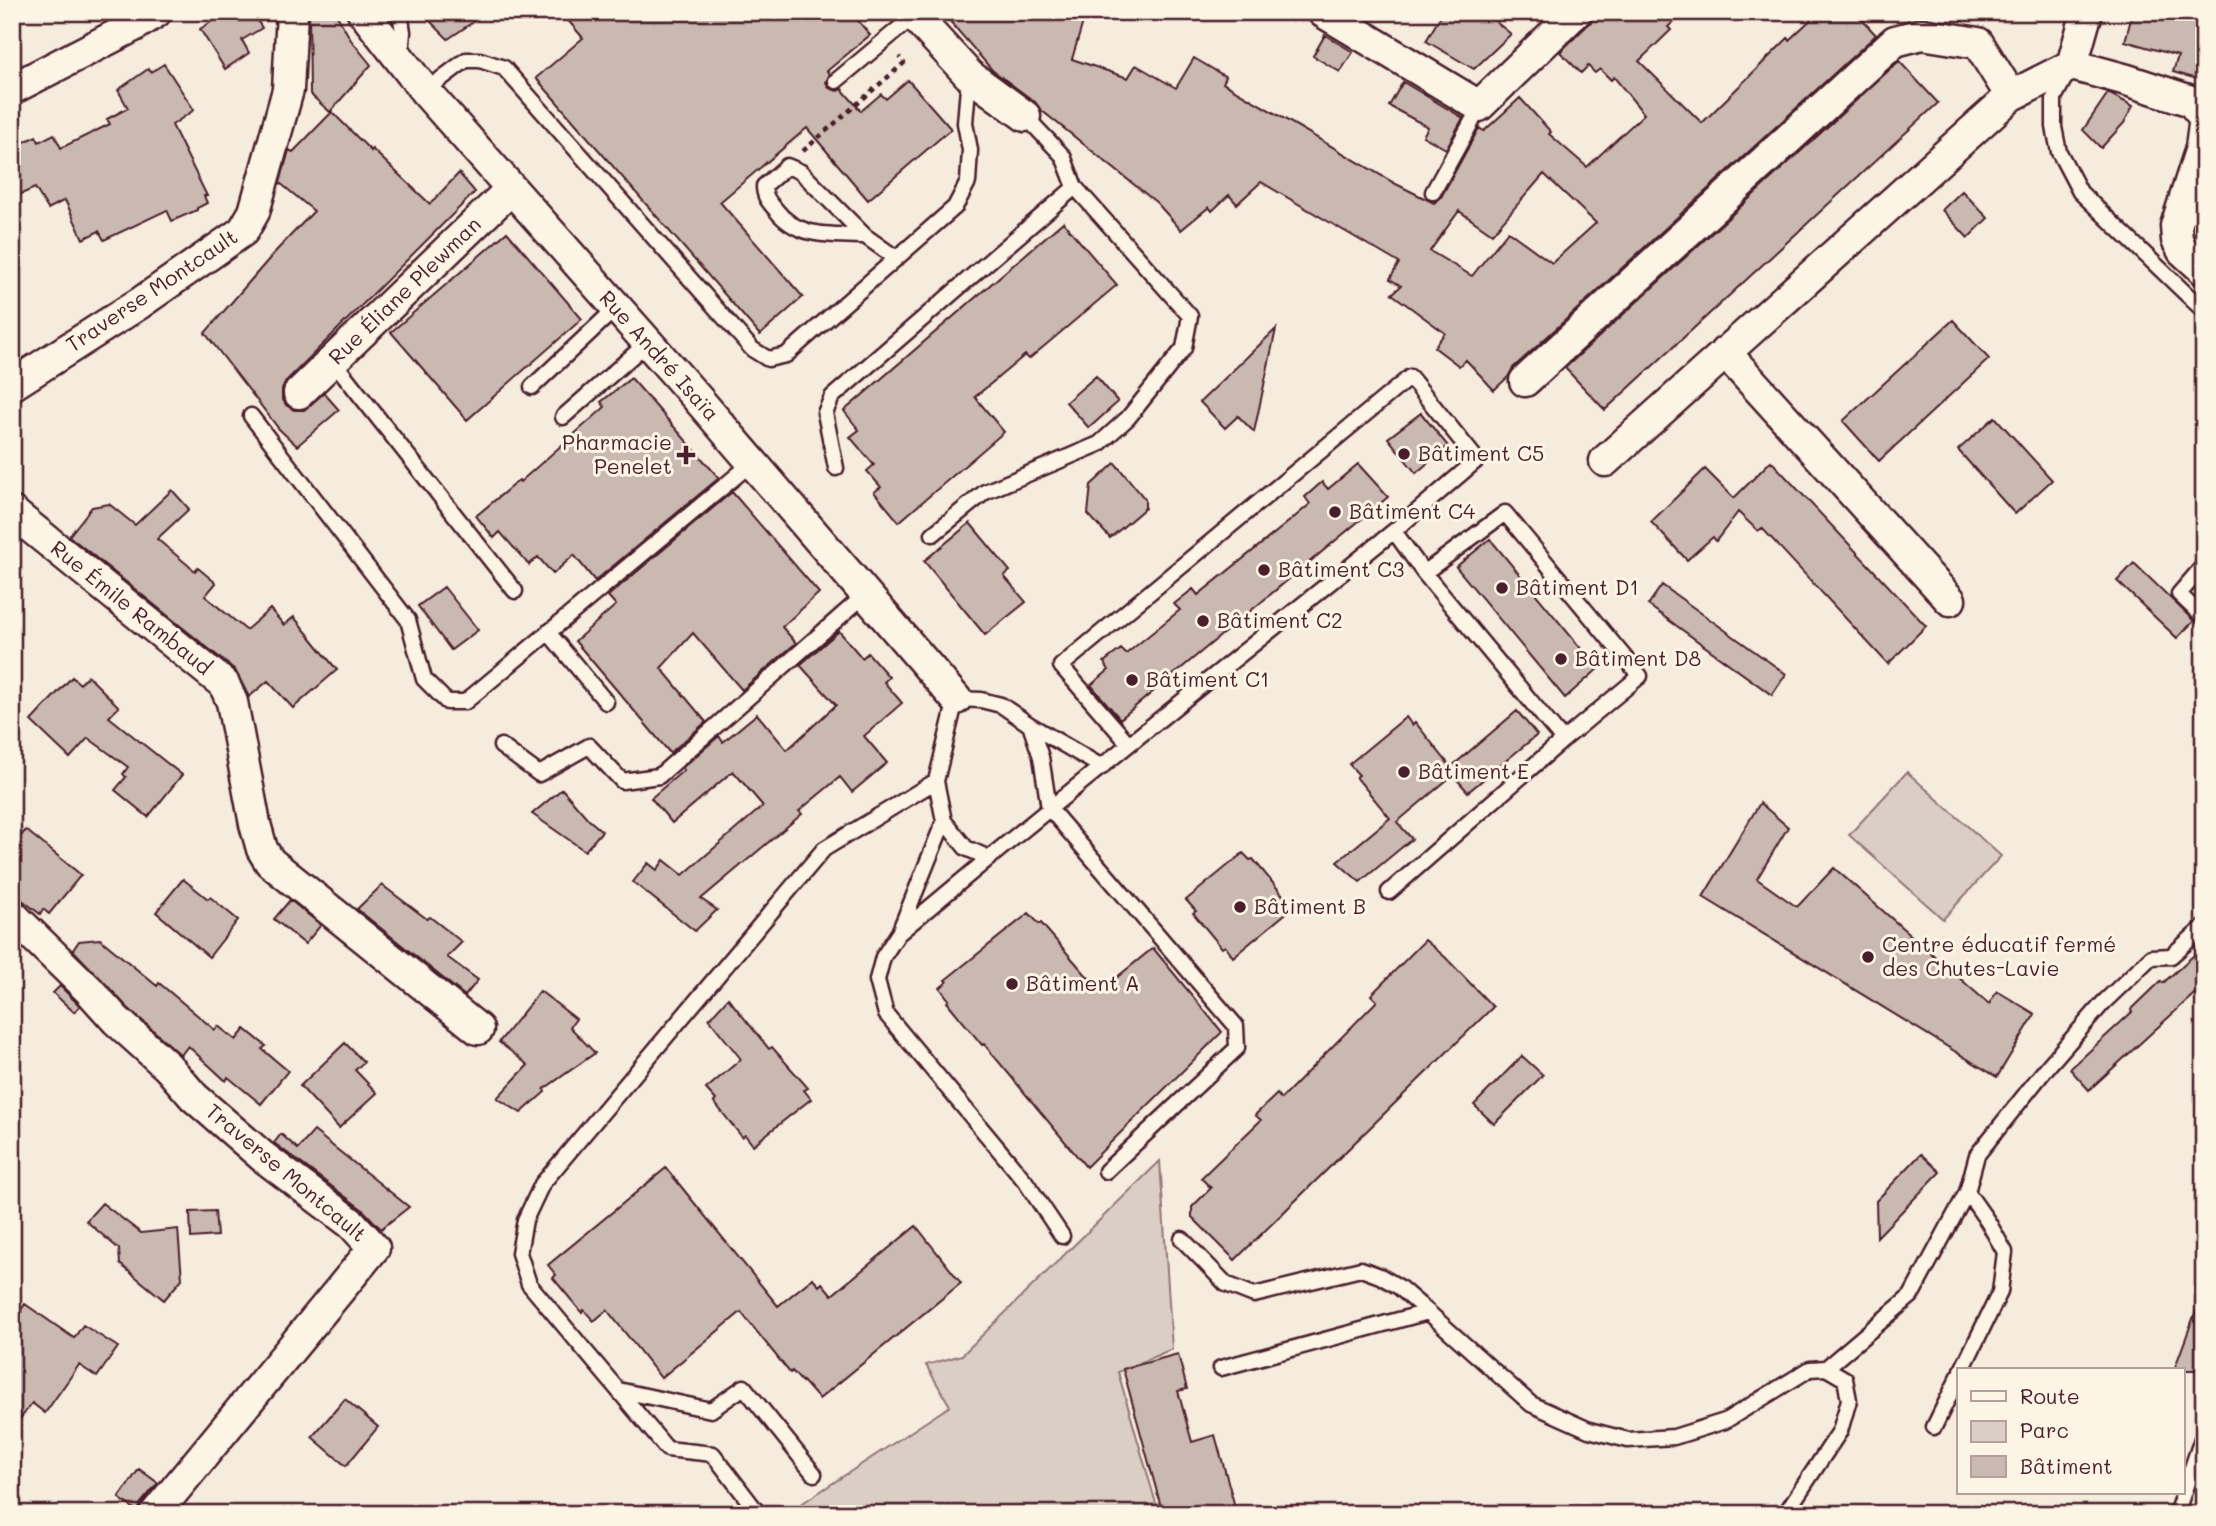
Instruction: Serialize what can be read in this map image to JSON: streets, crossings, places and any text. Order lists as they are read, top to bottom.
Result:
{
  "streets": {
    "street": [
      "Traverse Montcault",
      "Rue Éliane Plewman",
      "Rue André Isaïa",
      "Rue Émile Rambaud"
    ]
  },
  "crossings": [
    ["Rue Éliane Plewman", "Rue André Isaïa"]
  ],
  "places": {
    "other": [
      "Bâtiment C5",
      "Bâtiment C4",
      "Bâtiment C3",
      "Bâtiment D1",
      "Bâtiment C2",
      "Bâtiment D8",
      "Bâtiment C1",
      "Bâtiment E",
      "Bâtiment B",
      "Centre éducatif fermé des Chutes-Lavie",
      "Bâtiment A"
    ],
    "health": ["Pharmacie Penelet"]
  },
  "legend": ["Route", "Parc", "Bâtiment"]
}
